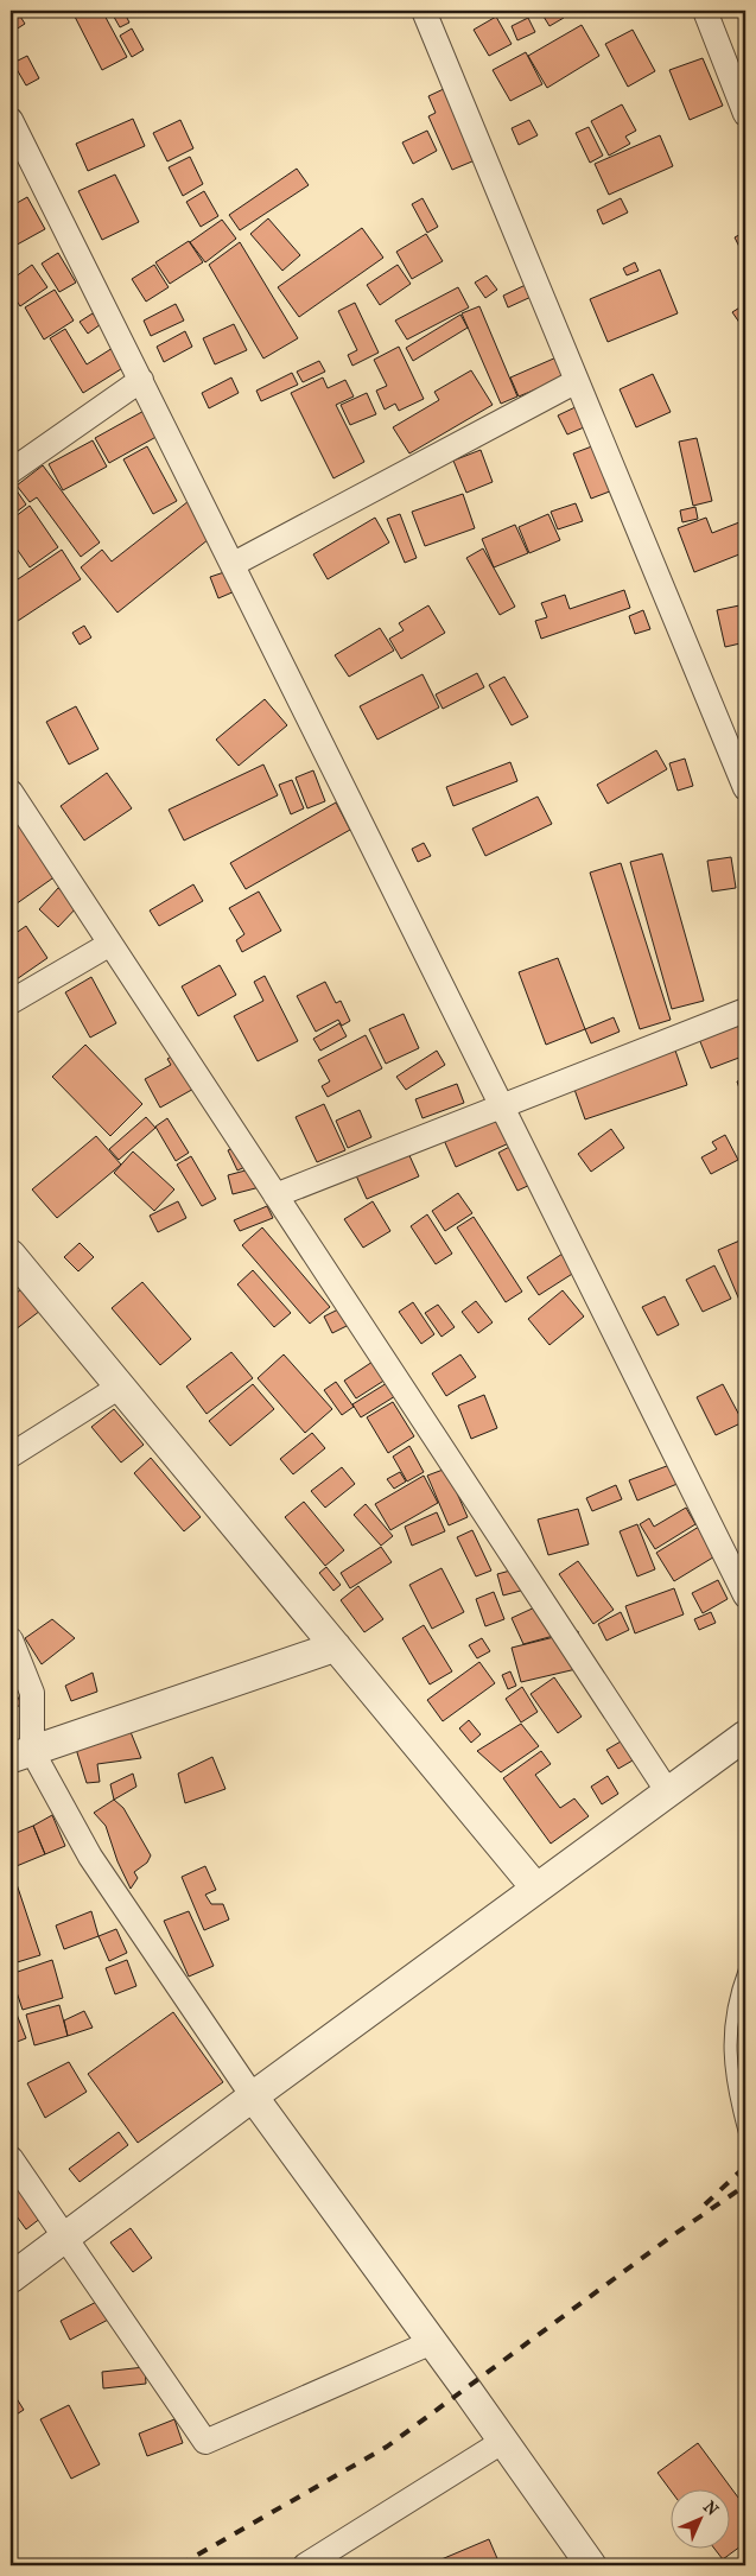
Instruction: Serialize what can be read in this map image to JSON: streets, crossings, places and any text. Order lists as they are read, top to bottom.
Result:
{
  "north": "top right"
}
